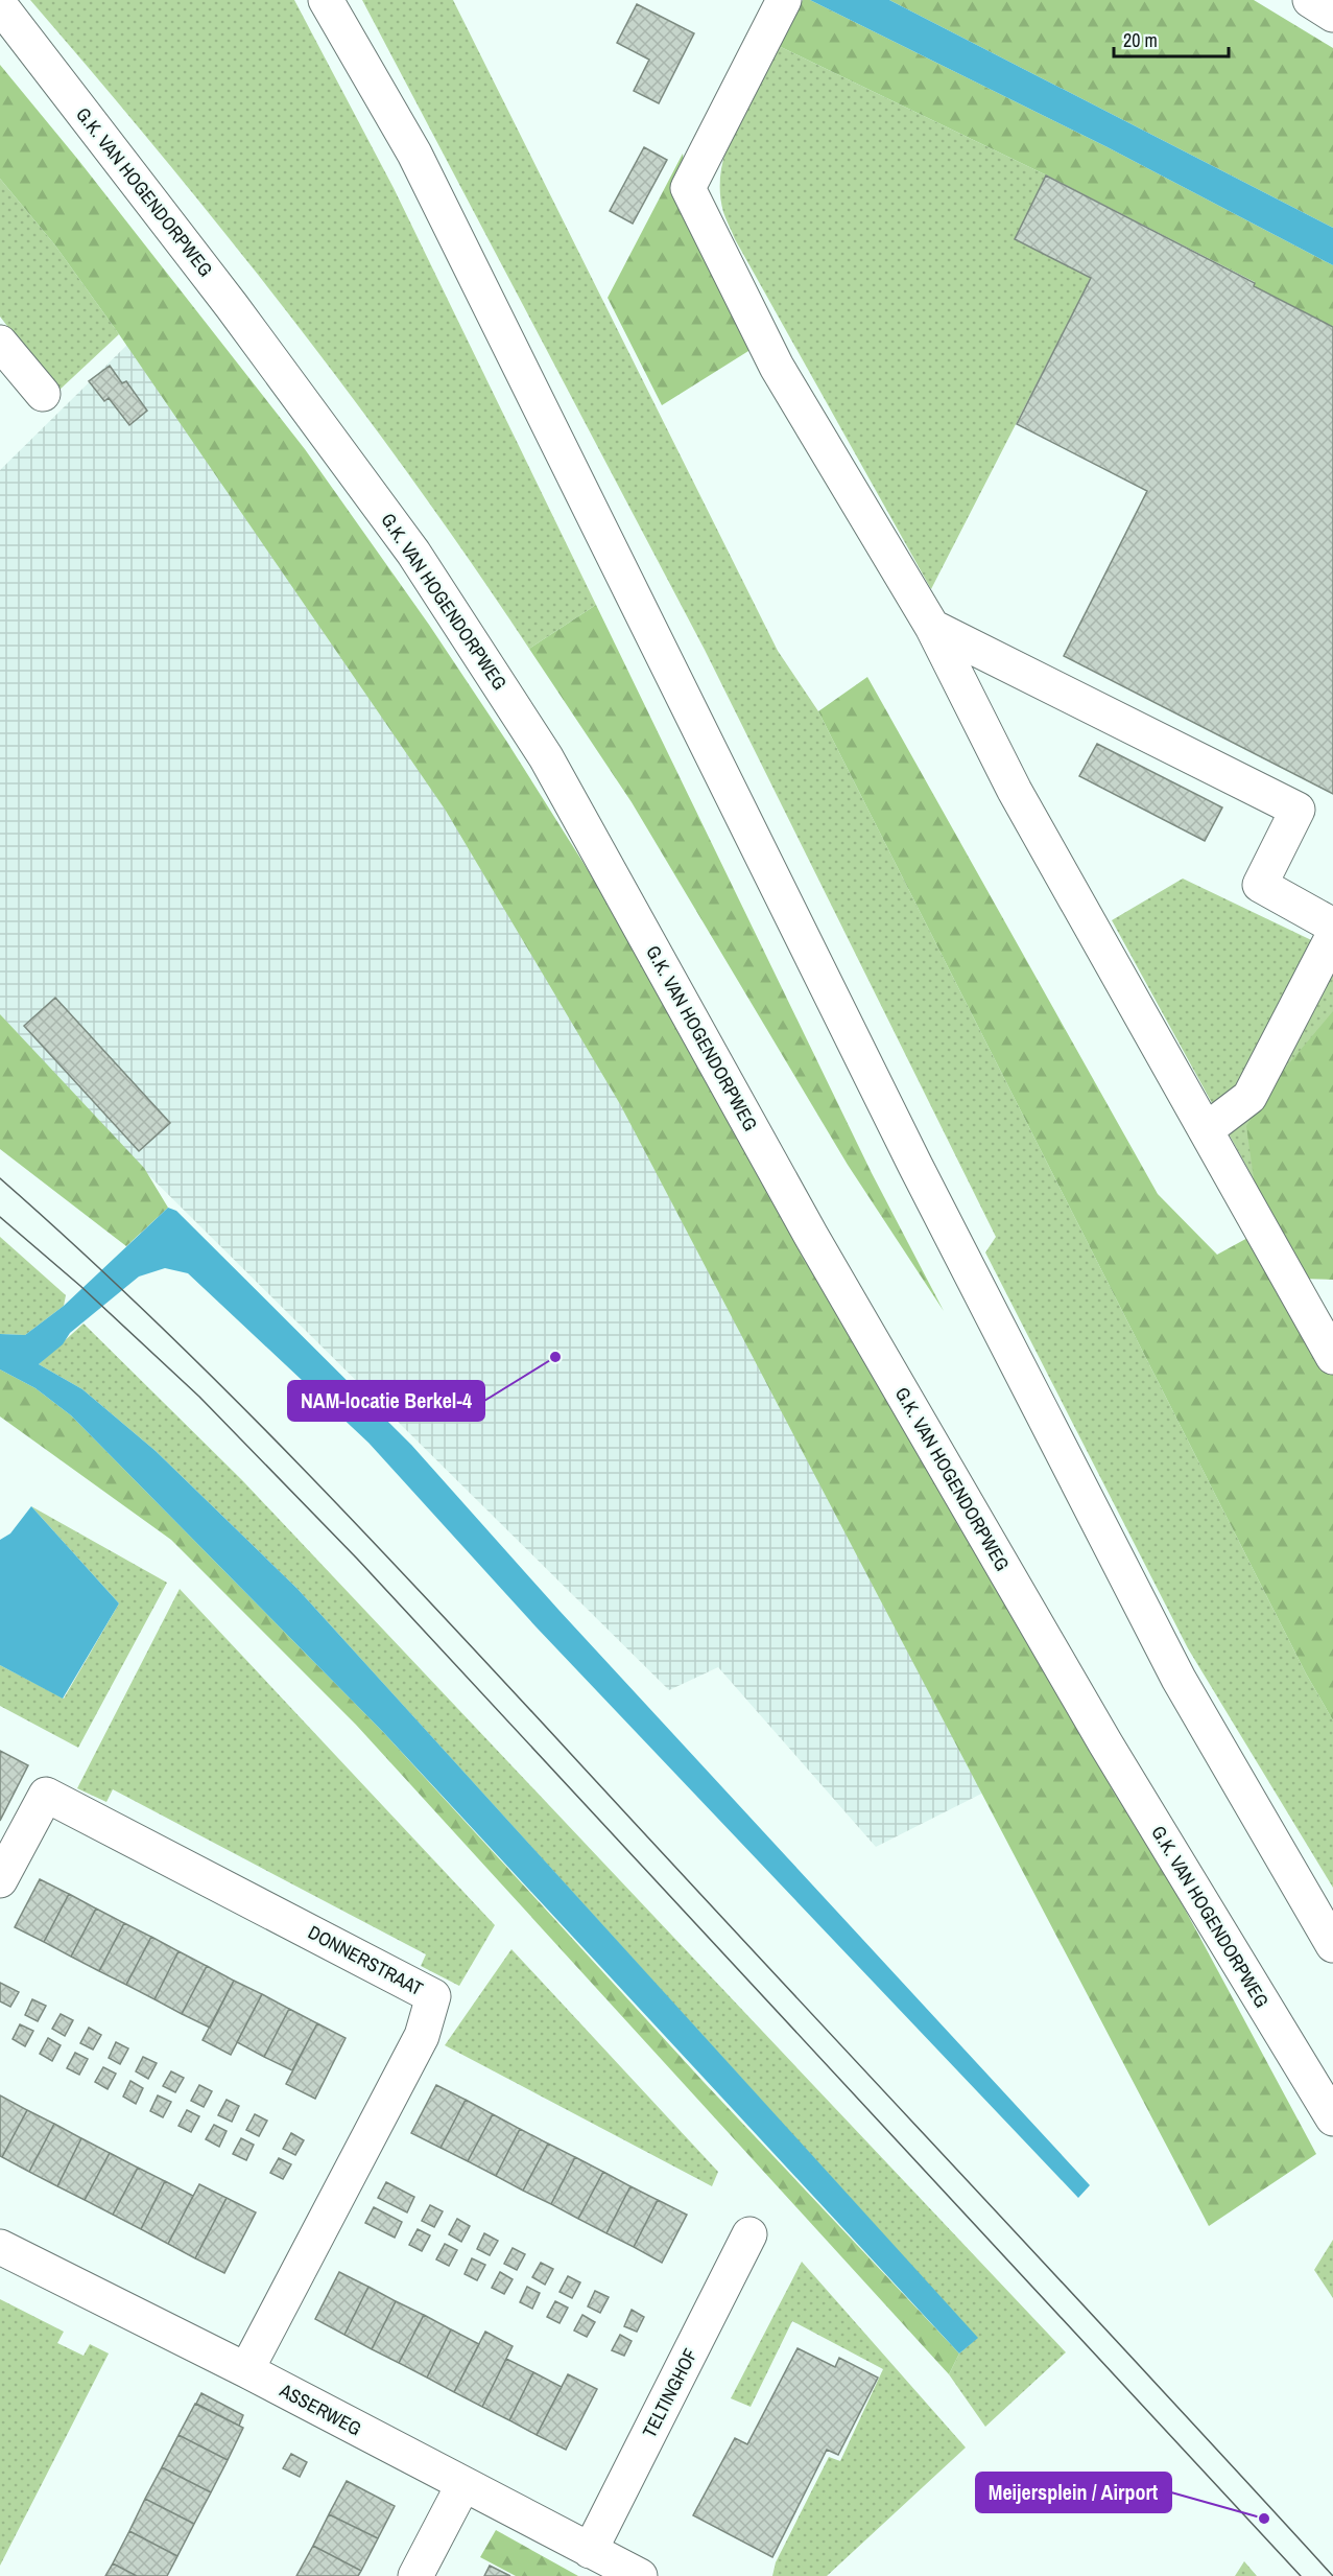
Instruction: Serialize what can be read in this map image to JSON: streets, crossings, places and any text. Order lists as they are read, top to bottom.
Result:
{
  "streets": {
    "main road": [
      "G.K. VAN HOGENDORPWEG",
      "DONNERSTRAAT",
      "TELTINGHOF",
      "ASSERWEG"
    ]
  },
  "crossings": [
    ["DONNERSTRAAT", "ASSERWEG"],
    ["TELTINGHOF", "ASSERWEG"]
  ],
  "places": ["NAM-locatie Berkel-4", "Meijersplein / Airport"],
  "scale_bar": "20 m"
}
